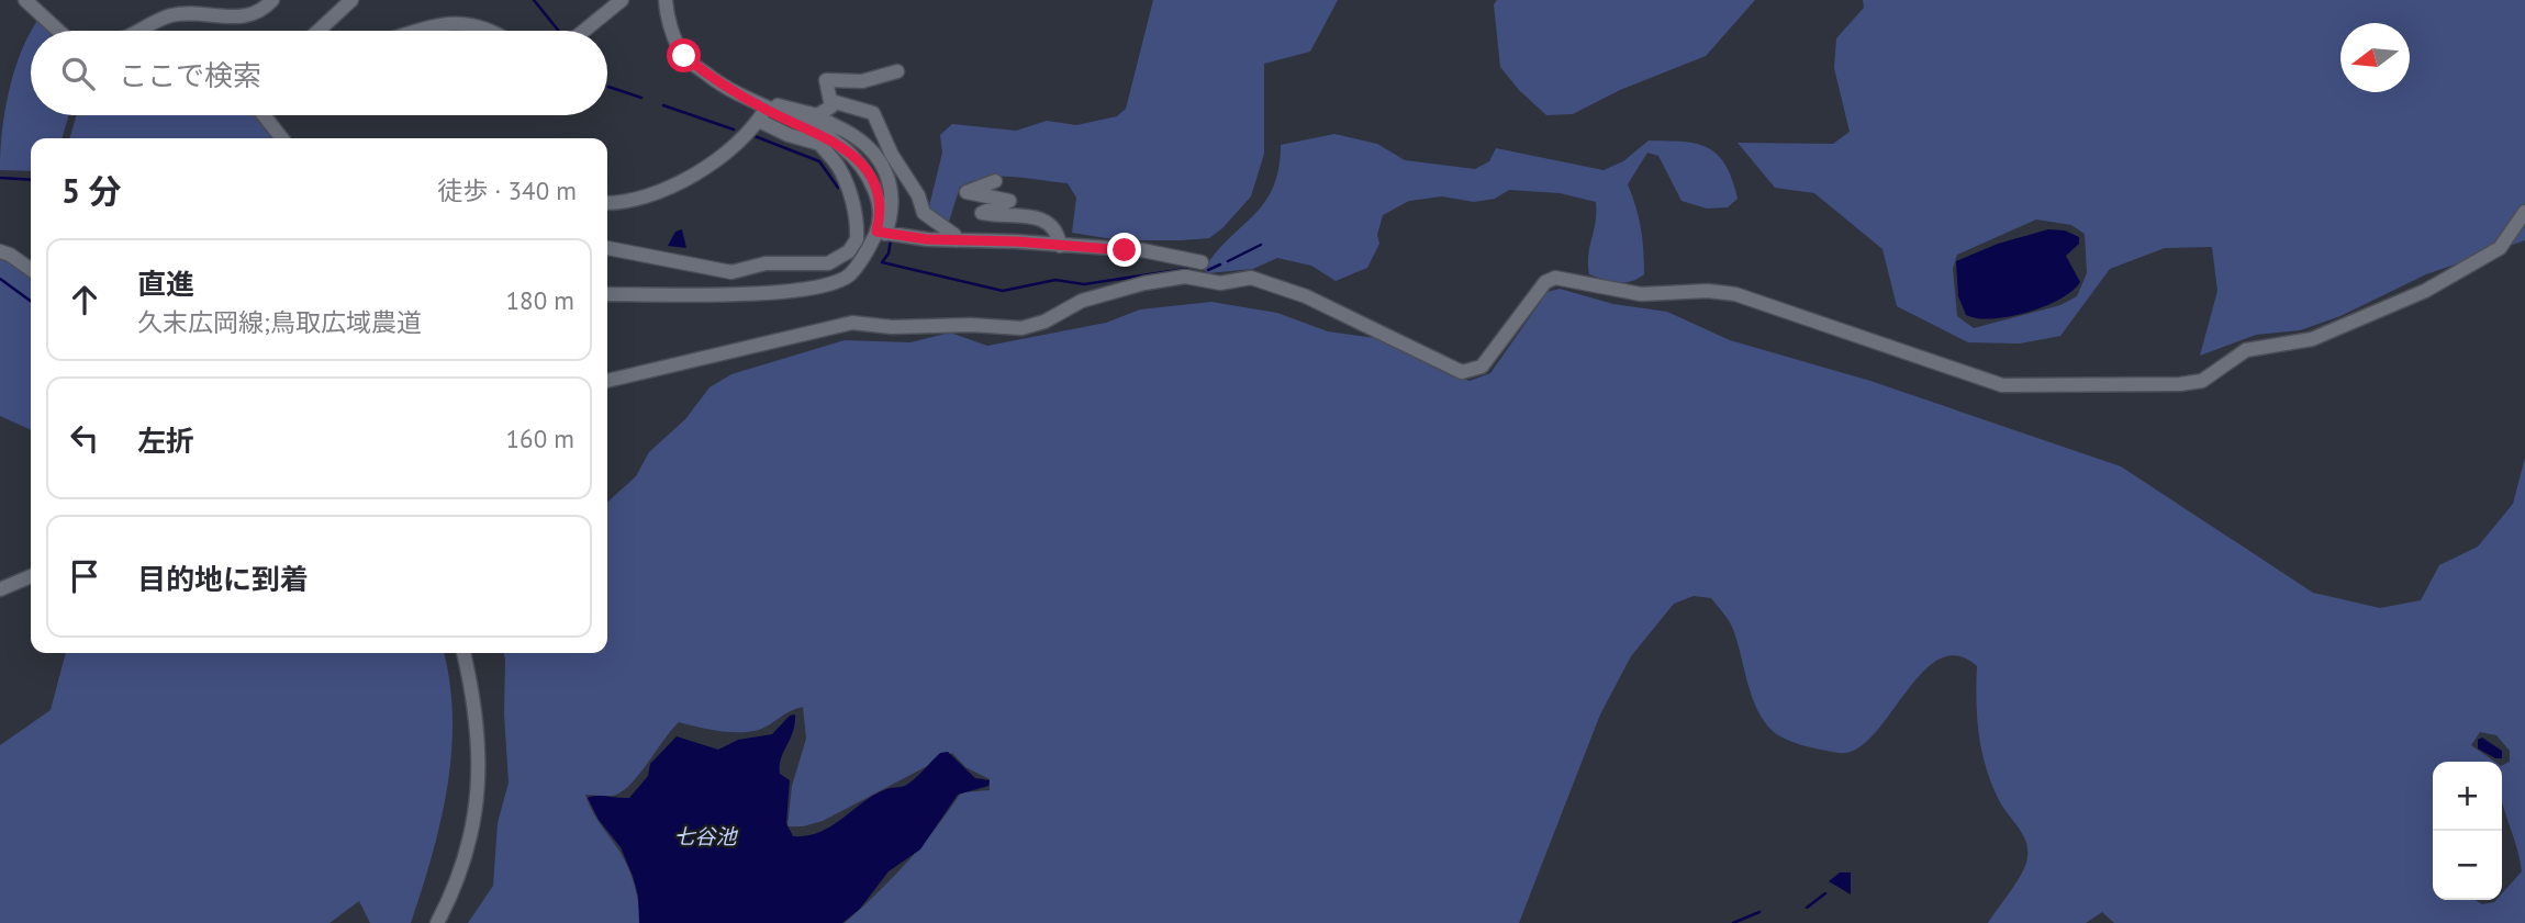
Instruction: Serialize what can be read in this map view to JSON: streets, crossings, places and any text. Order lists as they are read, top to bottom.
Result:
{
  "water": ["七谷池"],
  "north": "left",
  "page": {
    "search": "ここで検索",
    "heading": ["5 分", "徒歩 · 340 m"],
    "list": [
      ["直進", "久末広岡線;鳥取広域農道", "180 m"],
      ["左折", "160 m"],
      "目的地に到着"
    ],
    "map_buttons": ["+", "−"]
  }
}
